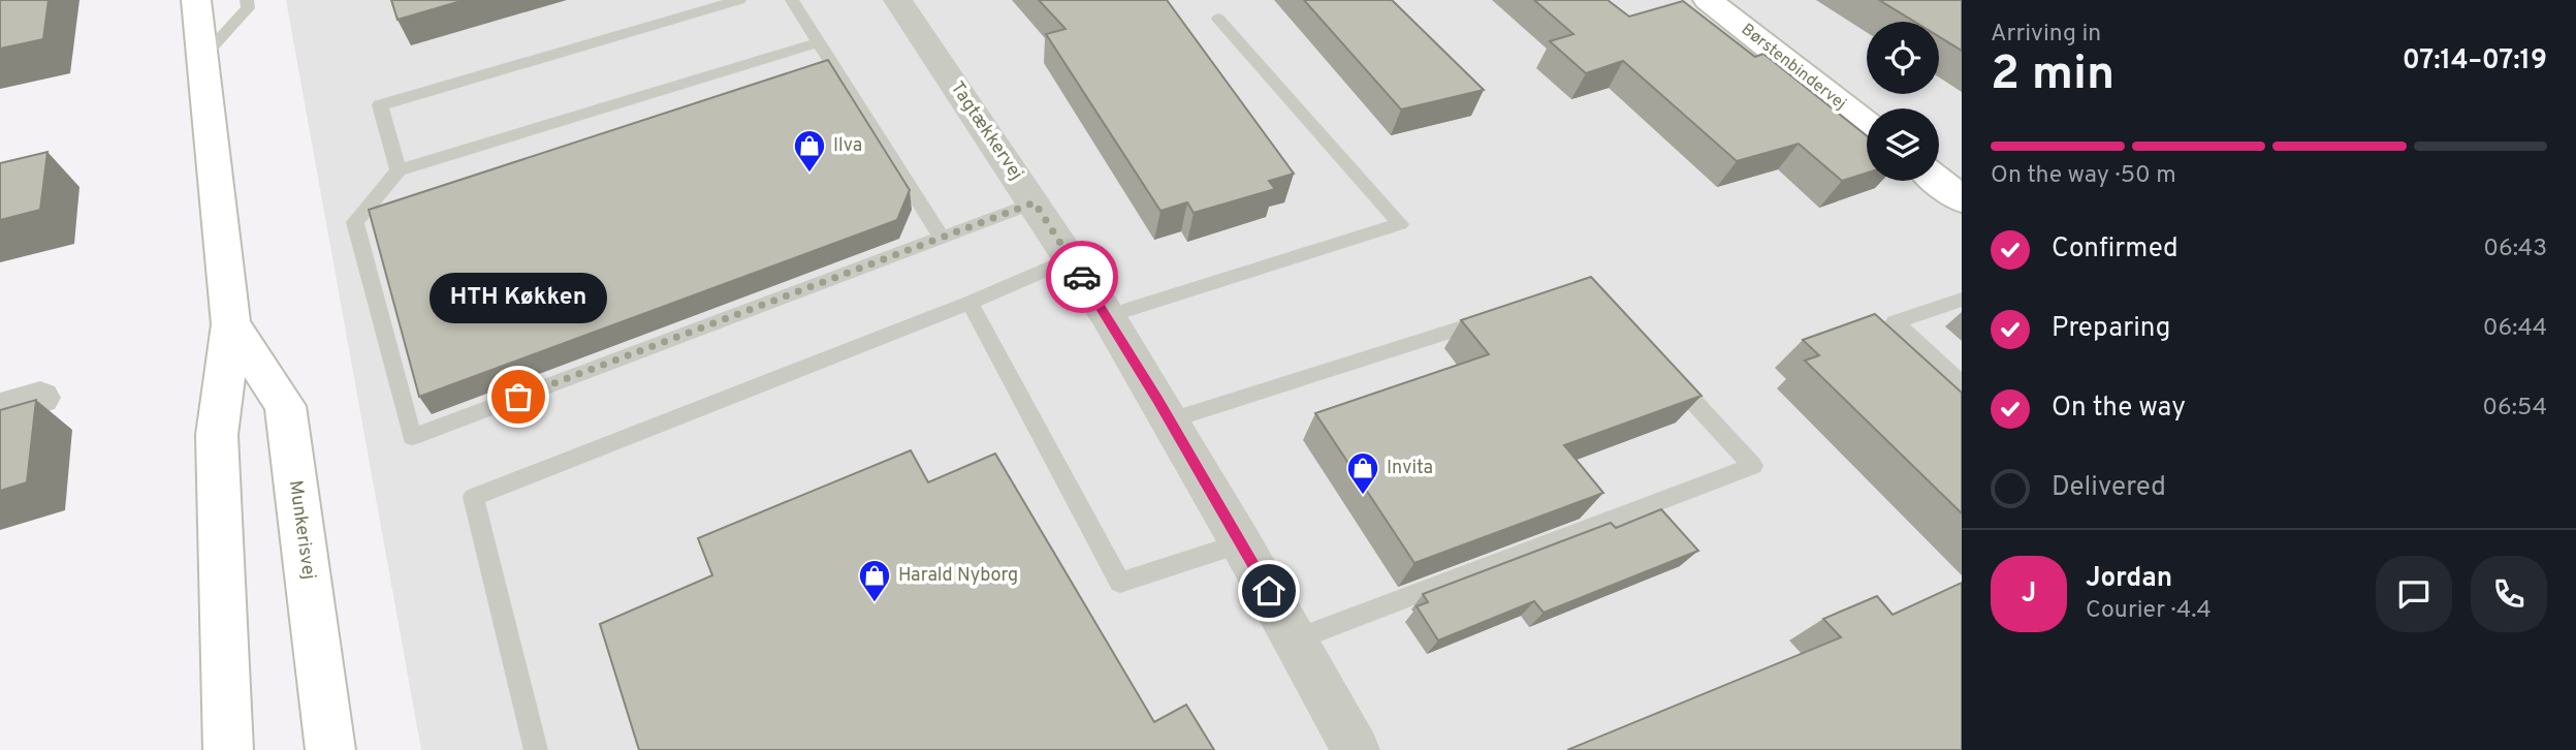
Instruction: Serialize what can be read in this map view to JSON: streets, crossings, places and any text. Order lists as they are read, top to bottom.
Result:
{
  "streets": {
    "main road": ["Børstenbindervej", "Munkerisvej"],
    "street": ["Tagtækkervej"]
  },
  "places": {
    "shop": ["Ilva", "Invita", "Harald Nyborg"],
    "other": ["HTH Køkken"]
  },
  "page": {
    "heading": ["2 min", "Arriving in", "07:14–07:19"],
    "panel": ["Jordan", "Courier · 4.4"],
    "bar": "On the way · 50 m",
    "list": [
      ["Confirmed", "06:43"],
      ["Preparing", "06:44"],
      ["On the way", "06:54"],
      "Delivered"
    ],
    "bubble": "HTH Køkken",
    "round": "J"
  }
}
